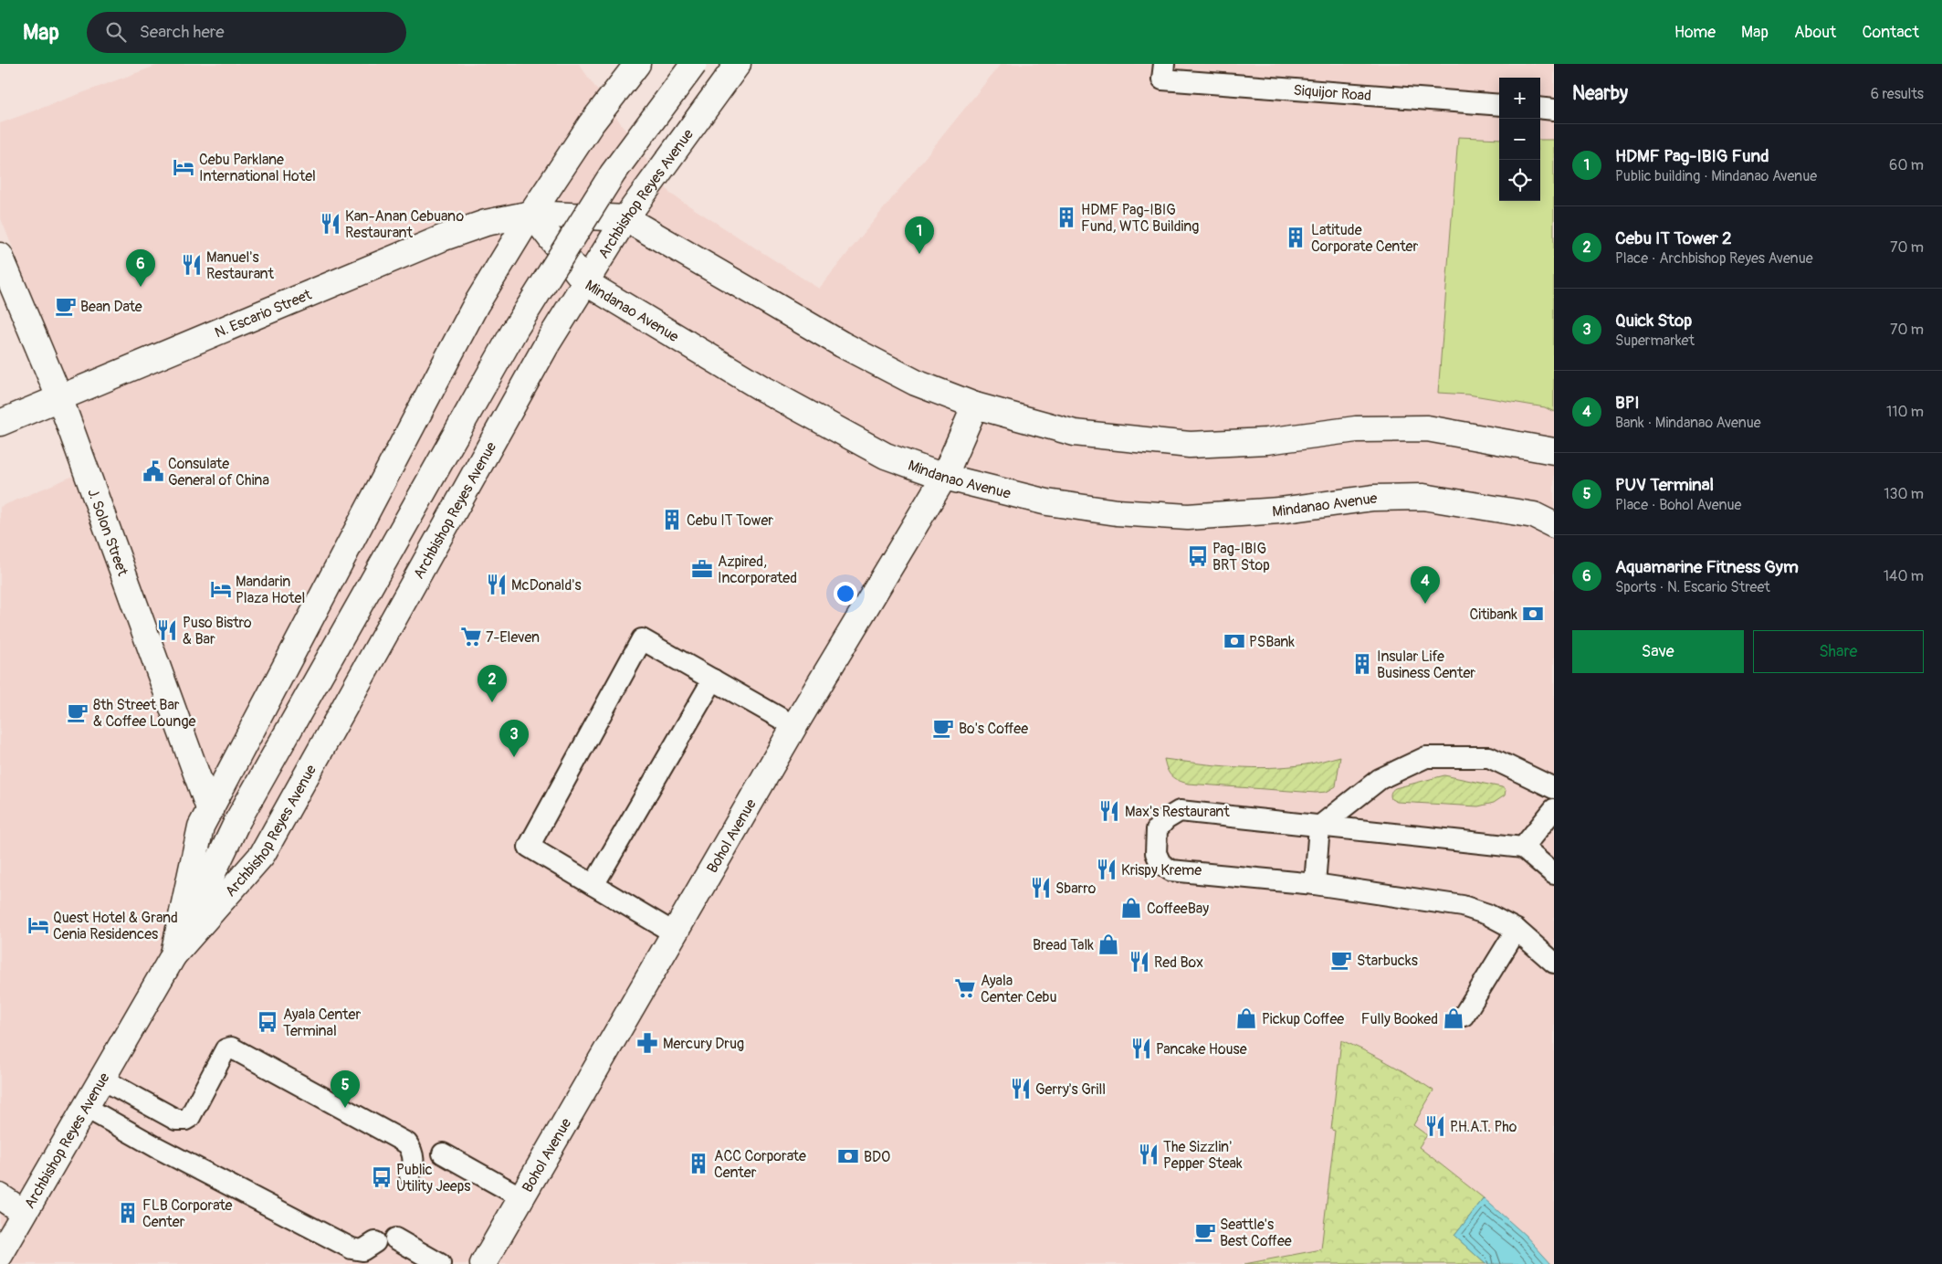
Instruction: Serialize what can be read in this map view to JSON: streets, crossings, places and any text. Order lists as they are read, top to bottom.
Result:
{
  "streets": {
    "main road": [
      "Archbishop Reyes Avenue",
      "Mindanao Avenue",
      "N. Escario Street",
      "J. Solon Street",
      "Bohol Avenue"
    ],
    "lane": ["Siquijor Road"]
  },
  "crossings": [
    ["Archbishop Reyes Avenue", "Mindanao Avenue"],
    ["Archbishop Reyes Avenue", "N. Escario Street"],
    ["Archbishop Reyes Avenue", "J. Solon Street"],
    ["Mindanao Avenue", "N. Escario Street"],
    ["Mindanao Avenue", "Bohol Avenue"],
    ["N. Escario Street", "J. Solon Street"]
  ],
  "places": {
    "hotel": ["Cebu Parklane International Hotel", "Mandarin Plaza Hotel", "Quest Hotel & Grand Cenia Residences"],
    "building": [
      "HDMF Pag-IBIG Fund, WTC Building",
      "Latitude Corporate Center",
      "Cebu IT Tower",
      "Insular Life Business Center",
      "ACC Corporate Center",
      "FLB Corporate Center"
    ],
    "restaurant": [
      "Kan-Anan Cebuano Restaurant",
      "Manuel's Restaurant",
      "McDonald's",
      "Puso Bistro & Bar",
      "Max's Restaurant",
      "Krispy Kreme",
      "Sbarro",
      "Red Box",
      "Pancake House",
      "Gerry's Grill",
      "P.H.A.T. Pho",
      "The Sizzlin' Pepper Steak"
    ],
    "cafe": [
      "Bean Date",
      "8th Street Bar & Coffee Lounge",
      "Bo's Coffee",
      "Starbucks",
      "Seattle's Best Coffee"
    ],
    "public building": ["Consulate General of China"],
    "bus stop": ["Pag-IBIG BRT Stop", "Ayala Center Terminal", "Public Utility Jeeps"],
    "office": ["Azpired, Incorporated"],
    "bank": ["Citibank", "PSBank", "BDO"],
    "supermarket": ["7-Eleven", "Ayala Center Cebu"],
    "shop": [
      "CoffeeBay",
      "Bread Talk",
      "Pickup Coffee",
      "Fully Booked"
    ],
    "pharmacy": ["Mercury Drug"]
  },
  "page": {
    "header": "Map",
    "search": "Search here",
    "nav": [
      "Home",
      "Map",
      "About",
      "Contact"
    ],
    "heading": ["Nearby", "6 results"],
    "map_buttons": ["+", "−"],
    "list": [
      {
        "mark": "1",
        "name": "HDMF Pag-IBIG Fund",
        "note": "Public building · Mindanao Avenue",
        "value": "60 m"
      },
      {
        "mark": "2",
        "name": "Cebu IT Tower 2",
        "note": "Place · Archbishop Reyes Avenue",
        "value": "70 m"
      },
      {
        "mark": "3",
        "name": "Quick Stop",
        "note": "Supermarket",
        "value": "70 m"
      },
      {
        "mark": "4",
        "name": "BPI",
        "note": "Bank · Mindanao Avenue",
        "value": "110 m"
      },
      {
        "mark": "5",
        "name": "PUV Terminal",
        "note": "Place · Bohol Avenue",
        "value": "130 m"
      },
      {
        "mark": "6",
        "name": "Aquamarine Fitness Gym",
        "note": "Sports · N. Escario Street",
        "value": "140 m"
      }
    ],
    "pins": [
      "1",
      "6",
      "4",
      "2",
      "3",
      "5"
    ],
    "buttons": ["Save", "Share"]
  }
}
